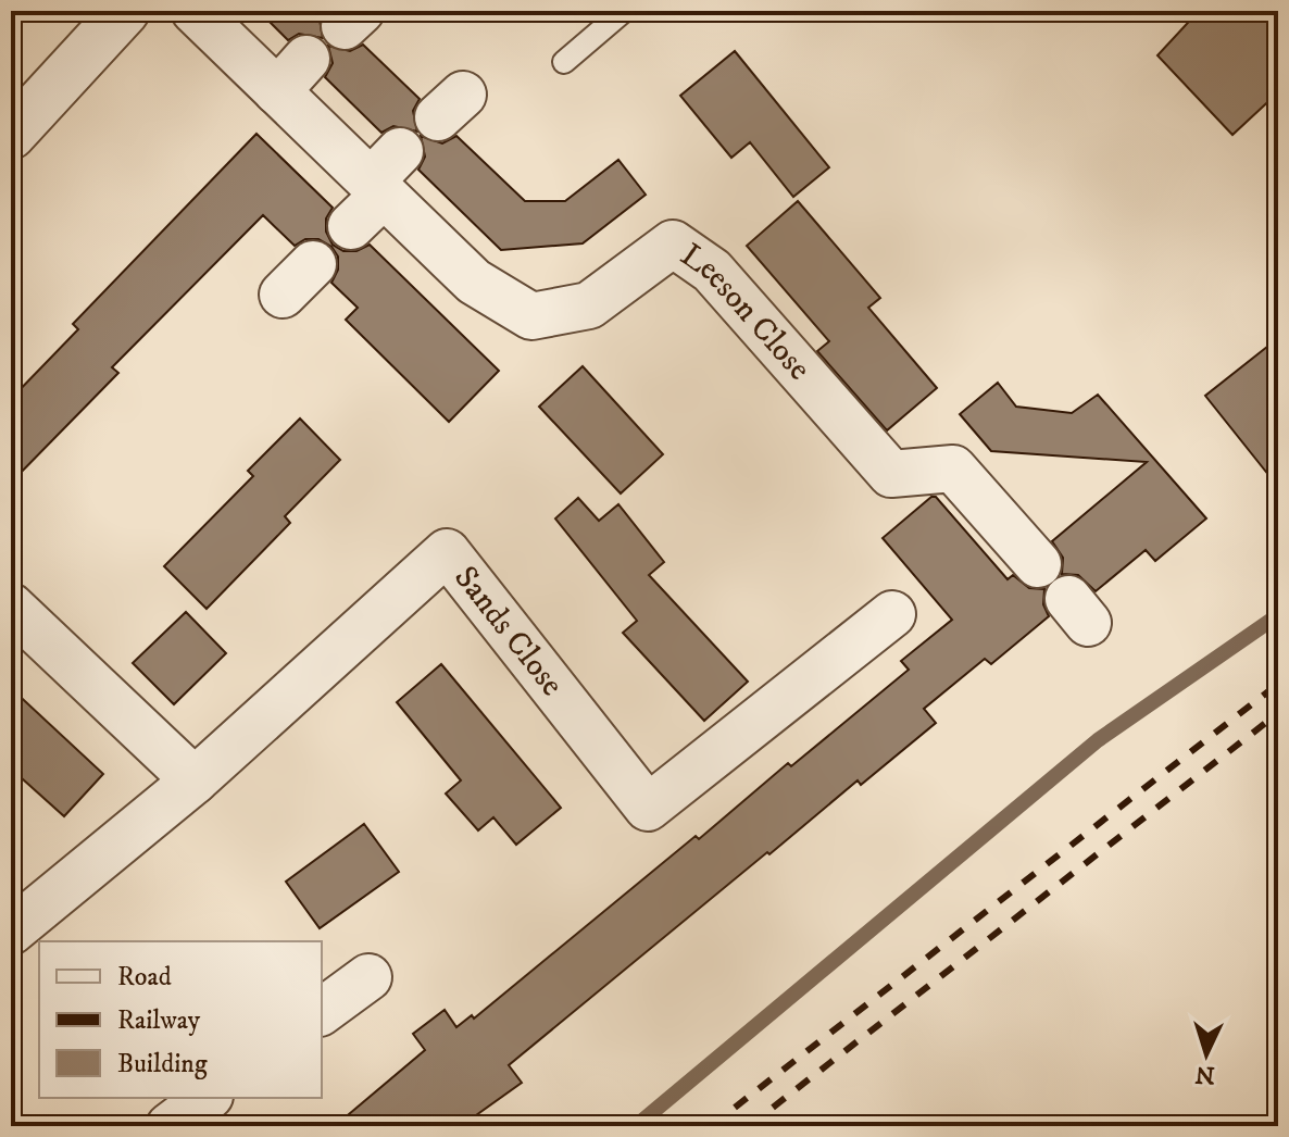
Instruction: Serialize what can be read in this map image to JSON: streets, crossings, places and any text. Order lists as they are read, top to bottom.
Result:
{
  "streets": {
    "street": ["Leeson Close", "Sands Close"]
  },
  "legend": ["Road", "Railway", "Building"],
  "north": "bottom"
}
